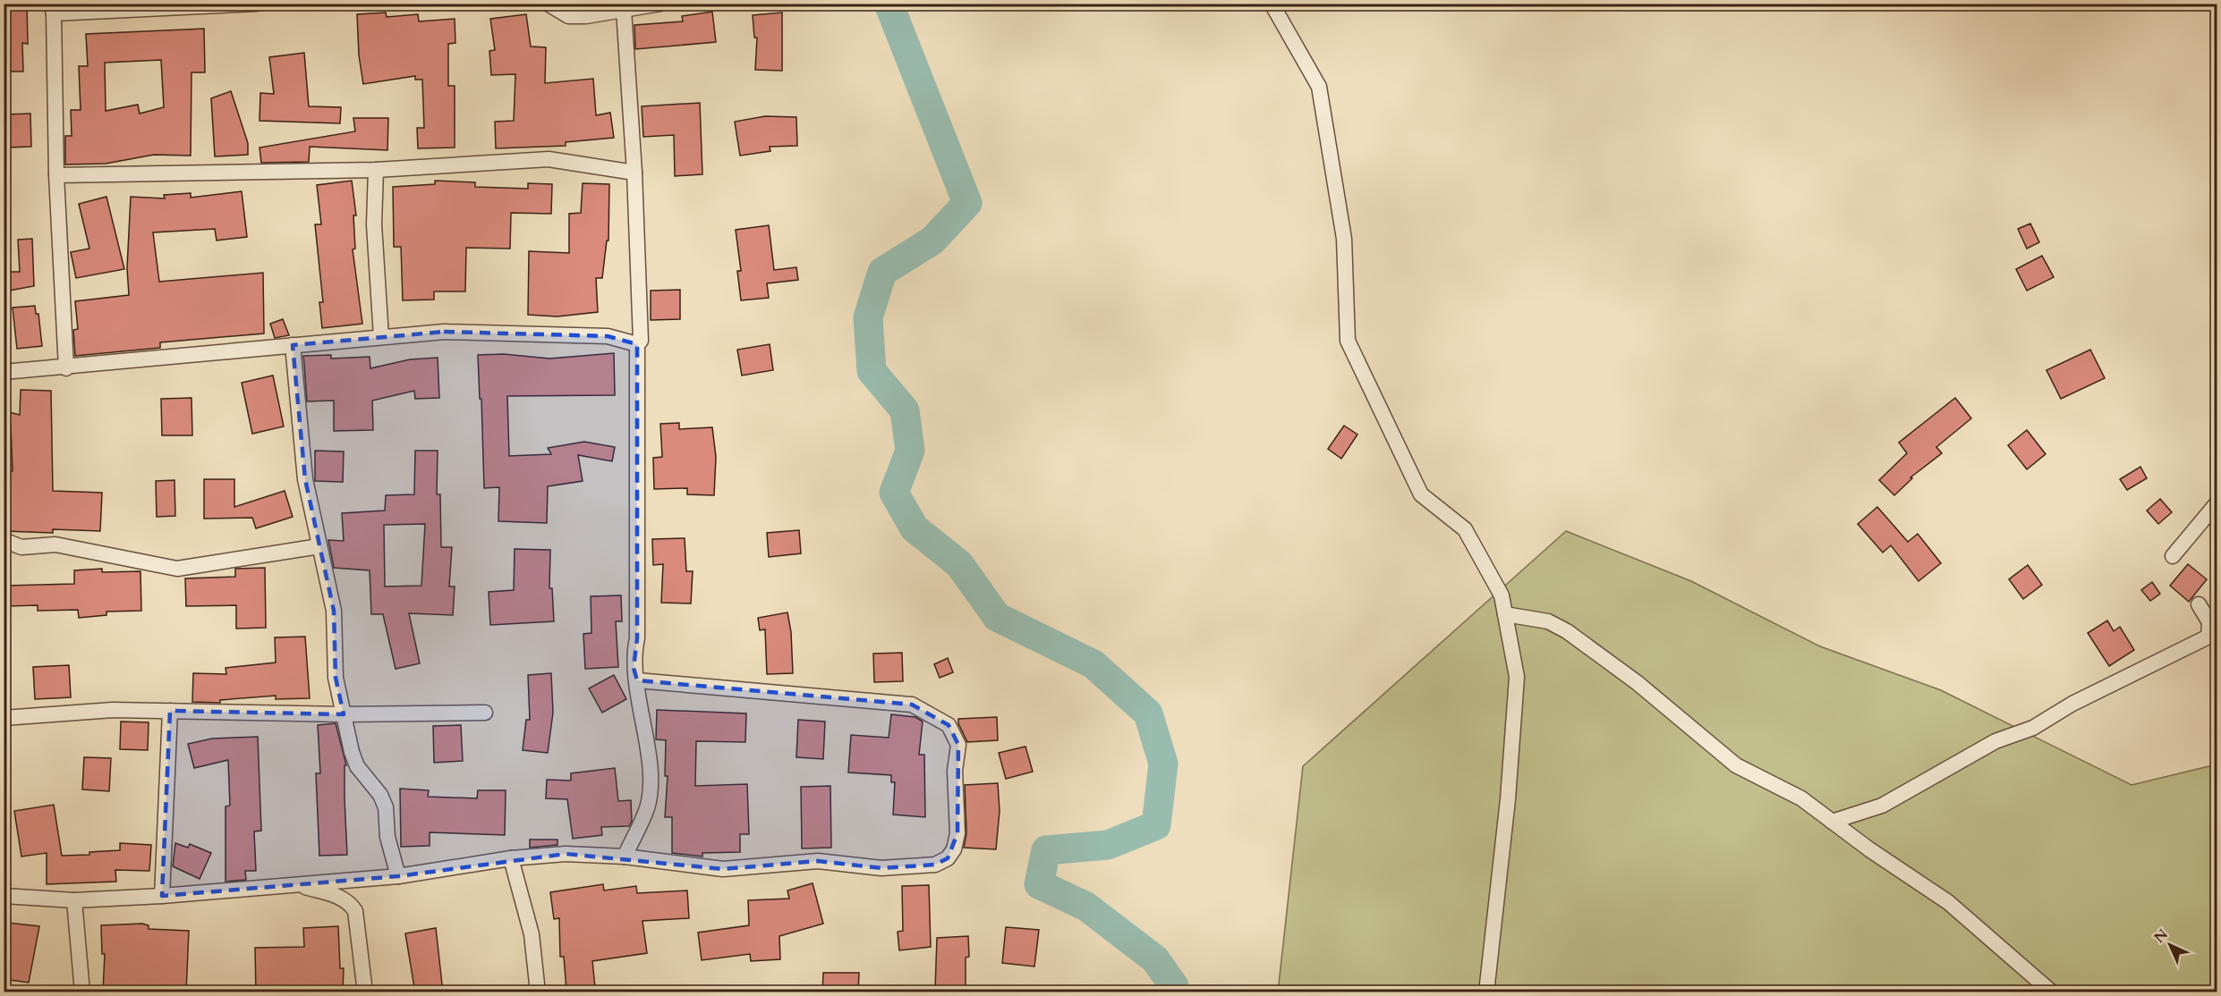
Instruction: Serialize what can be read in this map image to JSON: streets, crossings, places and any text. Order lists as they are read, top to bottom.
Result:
{
  "north": "top left"
}
